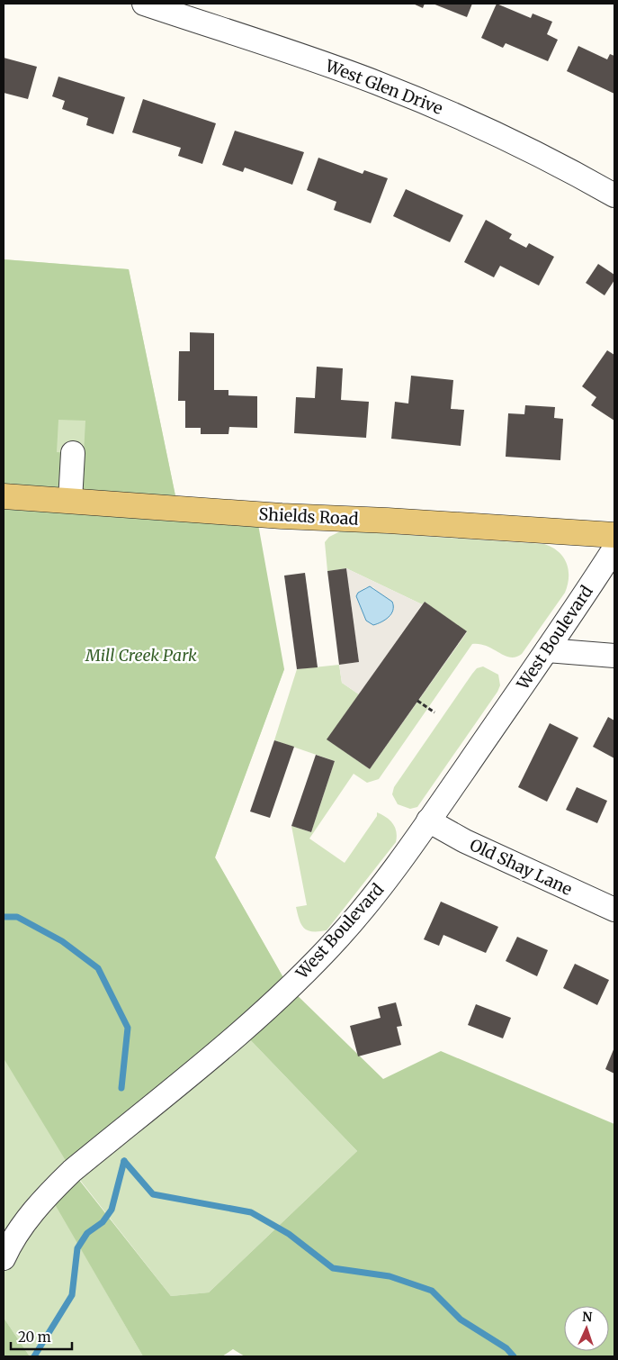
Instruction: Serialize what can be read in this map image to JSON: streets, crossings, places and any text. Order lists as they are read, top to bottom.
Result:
{
  "streets": {
    "main road": ["Shields Road"],
    "street": ["West Glen Drive", "West Boulevard", "Old Shay Lane"]
  },
  "crossings": [
    ["West Boulevard", "Old Shay Lane"]
  ],
  "parks": ["Mill Creek Park"],
  "scale_bar": "20 m",
  "north": "top"
}
